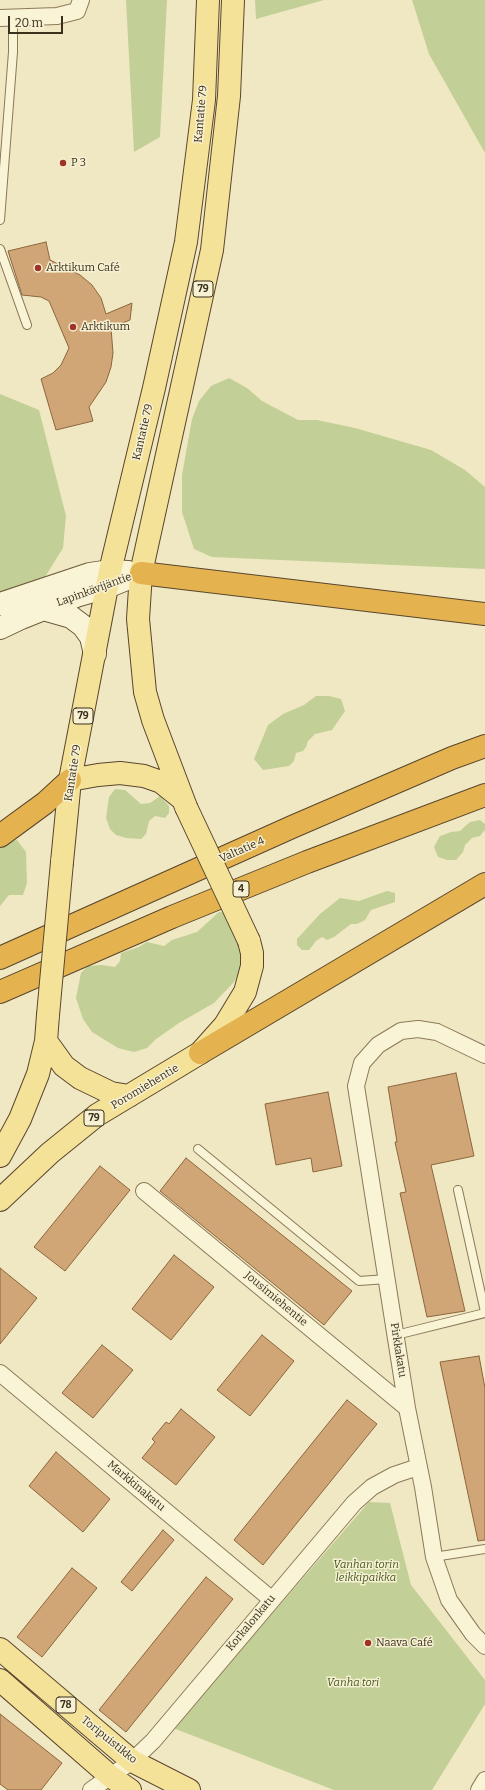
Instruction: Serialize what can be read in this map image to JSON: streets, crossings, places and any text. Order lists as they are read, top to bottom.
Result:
{
  "streets": {
    "highway": ["Valtatie 4", "4"],
    "main road": [
      "Kantatie 79",
      "79",
      "Lapinkävijäntie",
      "Poromiehentie",
      "78",
      "Toripuistikko"
    ],
    "street": [
      "Jousimiehentie",
      "Pirkkakatu",
      "Markkinakatu",
      "Korkalonkatu"
    ]
  },
  "crossings": [
    ["Kantatie 79", "79"],
    ["Kantatie 79", "Lapinkävijäntie"],
    ["79", "Lapinkävijäntie"],
    ["79", "Poromiehentie"],
    ["Jousimiehentie", "Pirkkakatu"],
    ["Pirkkakatu", "Korkalonkatu"],
    ["Markkinakatu", "Korkalonkatu"],
    ["Korkalonkatu", "78"],
    ["Korkalonkatu", "Toripuistikko"]
  ],
  "parks": ["Vanhan torin leikkipaikka", "Vanha tori"],
  "places": [
    "P 3",
    "Arktikum Café",
    "Arktikum",
    "Naava Café"
  ],
  "scale_bar": "20 m"
}
